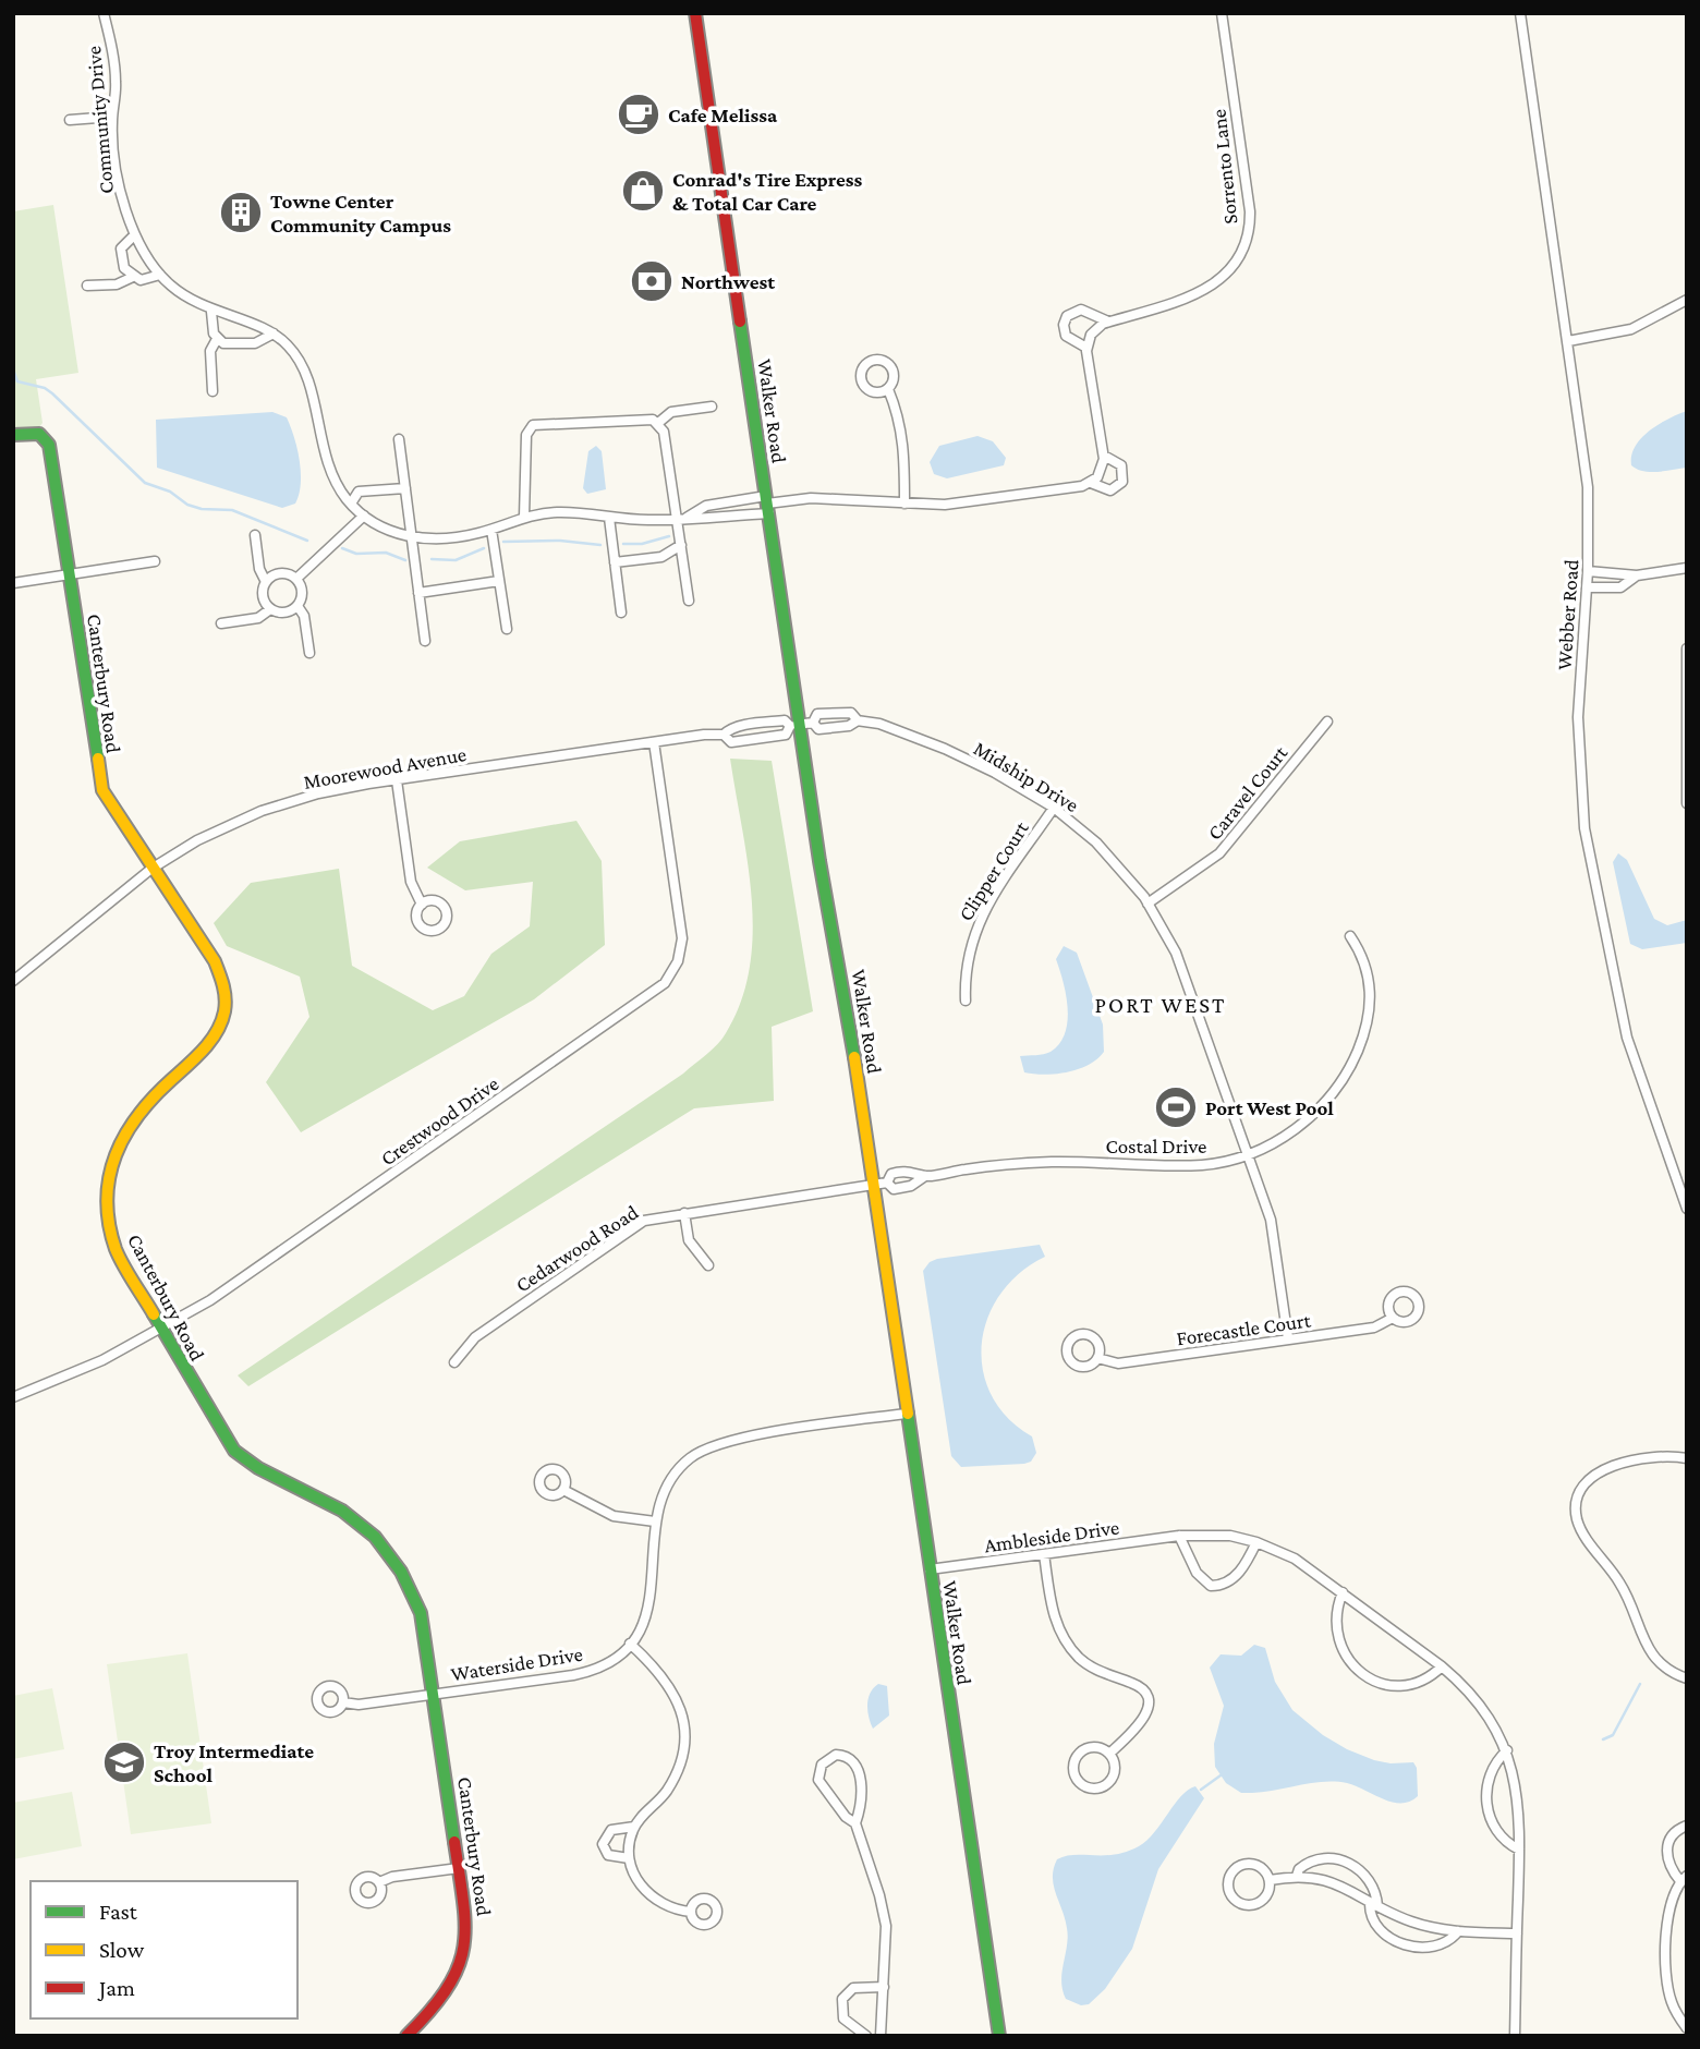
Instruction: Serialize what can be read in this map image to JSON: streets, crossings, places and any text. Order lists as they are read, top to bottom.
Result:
{
  "streets": {
    "street": [
      "Community Drive",
      "Sorrento Lane",
      "Walker Road",
      "Webber Road",
      "Canterbury Road",
      "Moorewood Avenue",
      "Midship Drive",
      "Caravel Court",
      "Clipper Court",
      "Crestwood Drive",
      "Costal Drive",
      "Cedarwood Road",
      "Forecastle Court",
      "Ambleside Drive",
      "Waterside Drive"
    ]
  },
  "crossings": [
    ["Community Drive", "Walker Road"],
    ["Walker Road", "Moorewood Avenue"],
    ["Walker Road", "Midship Drive"],
    ["Walker Road", "Costal Drive"],
    ["Walker Road", "Cedarwood Road"],
    ["Walker Road", "Ambleside Drive"],
    ["Walker Road", "Waterside Drive"],
    ["Canterbury Road", "Moorewood Avenue"],
    ["Canterbury Road", "Crestwood Drive"],
    ["Canterbury Road", "Waterside Drive"],
    ["Moorewood Avenue", "Midship Drive"],
    ["Moorewood Avenue", "Crestwood Drive"],
    ["Midship Drive", "Caravel Court"],
    ["Midship Drive", "Clipper Court"],
    ["Midship Drive", "Costal Drive"],
    ["Midship Drive", "Forecastle Court"],
    ["Costal Drive", "Cedarwood Road"]
  ],
  "districts": ["PORT WEST"],
  "places": {
    "cafe": ["Cafe Melissa"],
    "shop": ["Conrad's Tire Express & Total Car Care"],
    "building": ["Towne Center Community Campus"],
    "bank": ["Northwest"],
    "sports": ["Port West Pool"],
    "school or university": ["Troy Intermediate School"]
  },
  "legend": ["Fast", "Slow", "Jam"]
}
